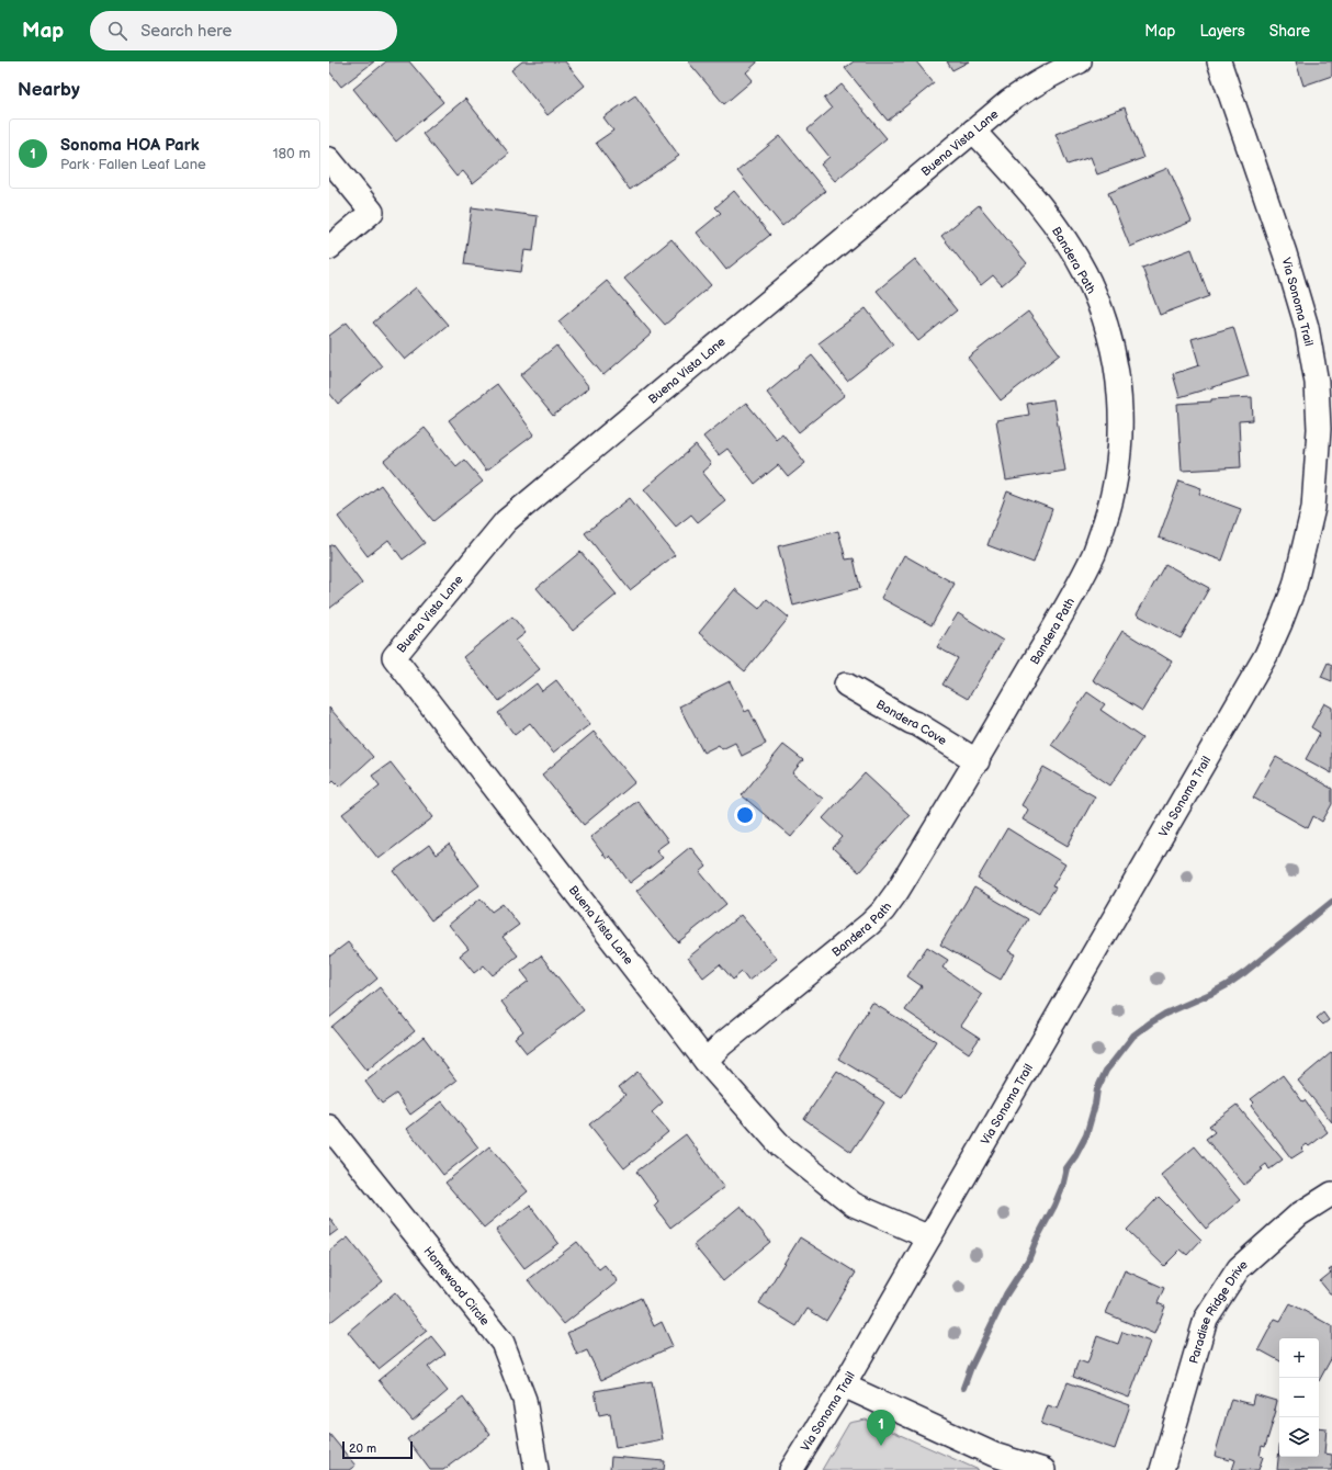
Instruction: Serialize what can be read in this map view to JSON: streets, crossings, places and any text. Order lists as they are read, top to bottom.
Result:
{
  "streets": {
    "street": [
      "Buena Vista Lane",
      "Bandera Path",
      "Via Sonoma Trail",
      "Bandera Cove",
      "Homewood Circle",
      "Paradise Ridge Drive"
    ]
  },
  "crossings": [
    ["Buena Vista Lane", "Bandera Path"],
    ["Buena Vista Lane", "Via Sonoma Trail"],
    ["Bandera Path", "Bandera Cove"]
  ],
  "scale_bar": "20 m",
  "page": {
    "header": "Map",
    "search": "Search here",
    "nav": ["Map", "Layers", "Share"],
    "heading": "Nearby",
    "list": [
      {
        "mark": "1",
        "name": "Sonoma HOA Park",
        "note": "Park · Fallen Leaf Lane",
        "value": "180 m"
      }
    ],
    "map_buttons": ["+", "−"],
    "pins": "1",
    "scale": "20 m"
  }
}
